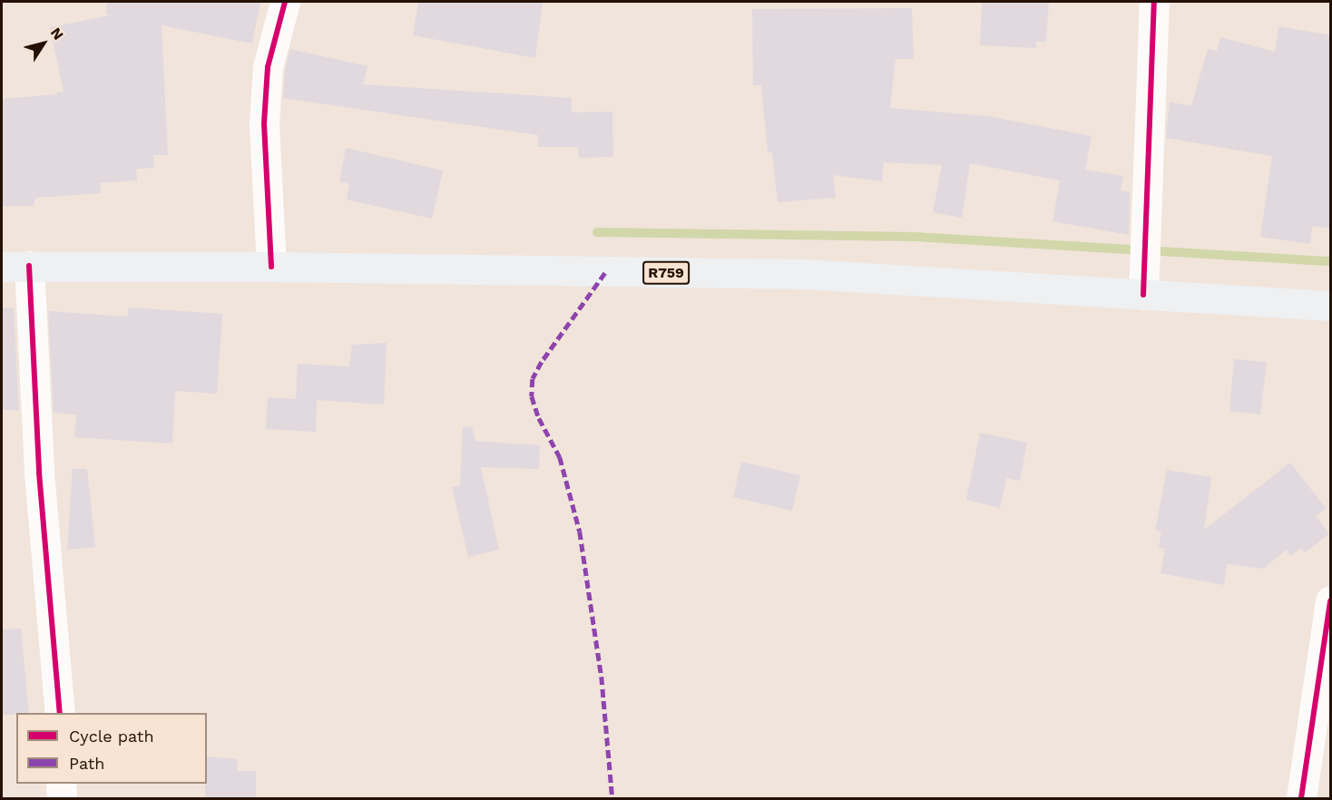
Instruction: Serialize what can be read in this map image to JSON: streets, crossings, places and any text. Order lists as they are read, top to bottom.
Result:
{
  "streets": {
    "main road": ["R759"]
  },
  "legend": ["Cycle path", "Path"],
  "north": "top right"
}
